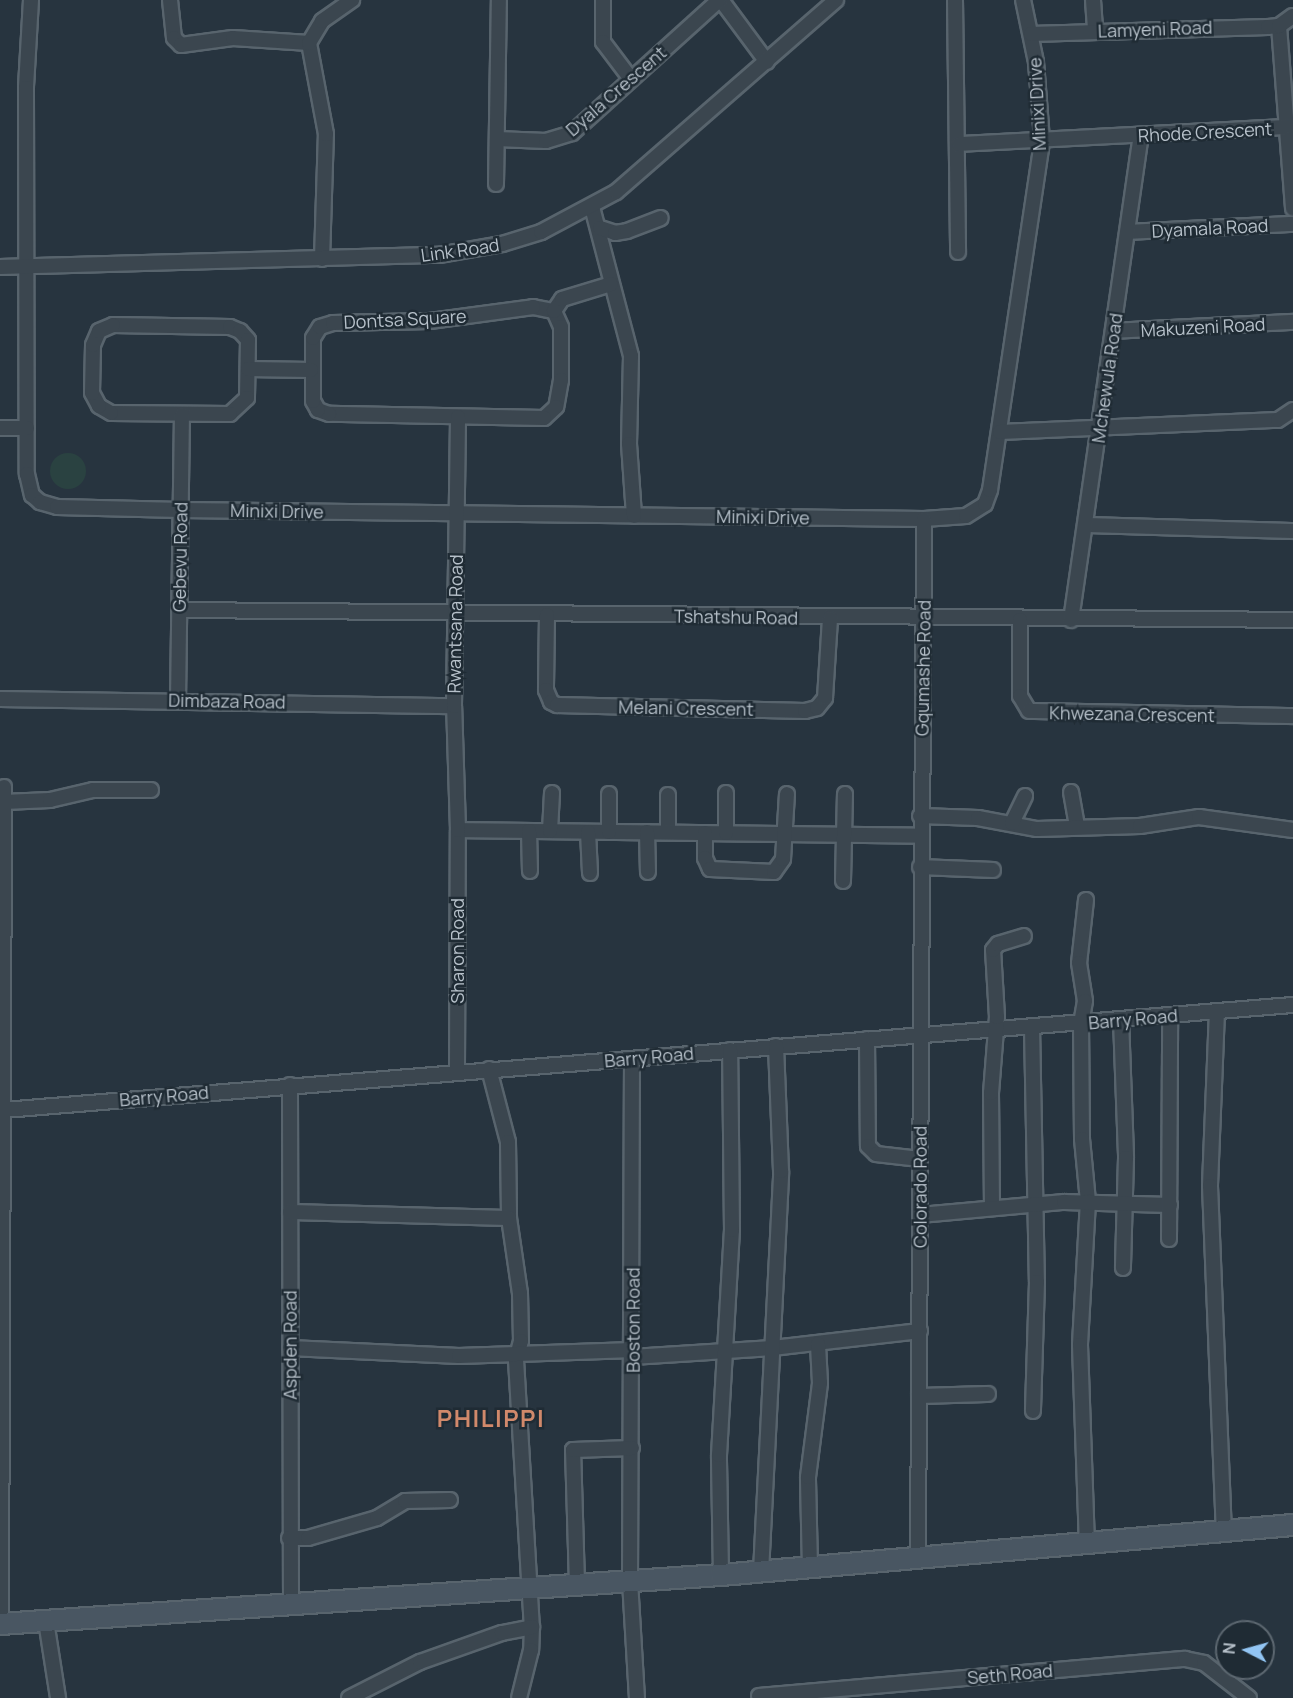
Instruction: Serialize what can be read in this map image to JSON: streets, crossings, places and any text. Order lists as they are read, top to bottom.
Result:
{
  "streets": {
    "street": [
      "Lamyeni Road",
      "Dyala Crescent",
      "Minixi Drive",
      "Rhode Crescent",
      "Dyamala Road",
      "Link Road",
      "Dontsa Square",
      "Makuzeni Road",
      "Mchewula Road",
      "Gebevu Road",
      "Tshatshu Road",
      "Rwantsana Road",
      "Gqumashe Road",
      "Dimbaza Road",
      "Melani Crescent",
      "Khwezana Crescent",
      "Sharon Road",
      "Barry Road",
      "Colorado Road",
      "Boston Road",
      "Aspden Road",
      "Seth Road"
    ]
  },
  "crossings": [
    ["Lamyeni Road", "Minixi Drive"],
    ["Minixi Drive", "Rhode Crescent"],
    ["Minixi Drive", "Gebevu Road"],
    ["Minixi Drive", "Rwantsana Road"],
    ["Minixi Drive", "Gqumashe Road"],
    ["Rhode Crescent", "Mchewula Road"],
    ["Dyamala Road", "Mchewula Road"],
    ["Dontsa Square", "Rwantsana Road"],
    ["Makuzeni Road", "Mchewula Road"],
    ["Mchewula Road", "Tshatshu Road"],
    ["Gebevu Road", "Tshatshu Road"],
    ["Gebevu Road", "Dimbaza Road"],
    ["Tshatshu Road", "Rwantsana Road"],
    ["Tshatshu Road", "Gqumashe Road"],
    ["Tshatshu Road", "Melani Crescent"],
    ["Tshatshu Road", "Khwezana Crescent"],
    ["Rwantsana Road", "Dimbaza Road"],
    ["Rwantsana Road", "Sharon Road"],
    ["Gqumashe Road", "Colorado Road"],
    ["Sharon Road", "Barry Road"],
    ["Barry Road", "Colorado Road"],
    ["Barry Road", "Boston Road"],
    ["Barry Road", "Aspden Road"]
  ],
  "districts": ["PHILIPPI"],
  "north": "left"
}
